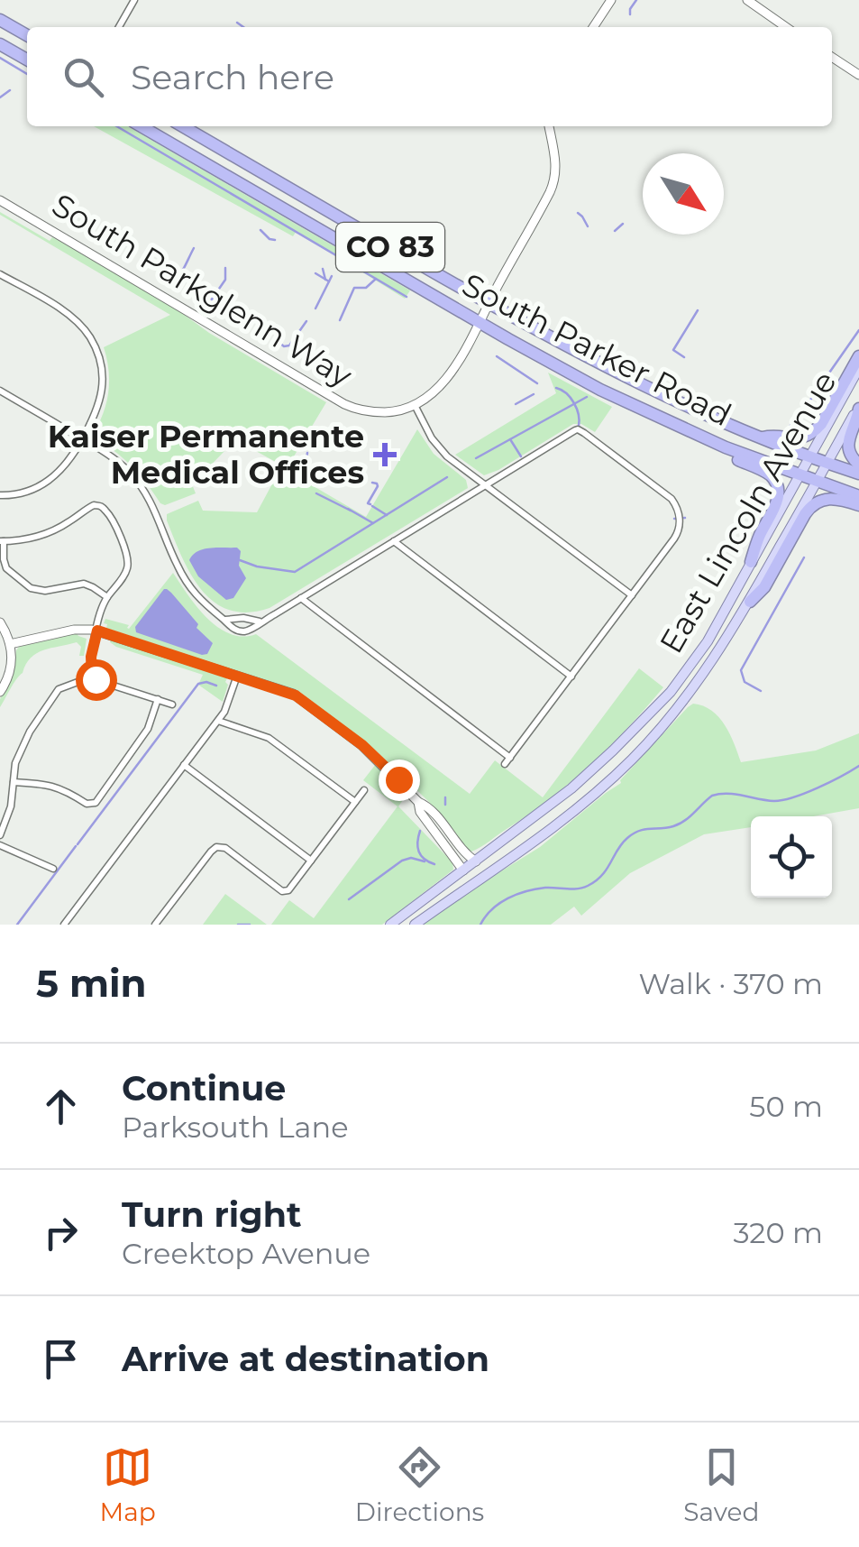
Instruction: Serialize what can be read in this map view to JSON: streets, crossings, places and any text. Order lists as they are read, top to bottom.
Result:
{
  "streets": {
    "highway": ["CO 83", "South Parker Road"],
    "main road": ["East Lincoln Avenue"],
    "street": ["South Parkglenn Way"]
  },
  "crossings": [
    ["South Parker Road", "East Lincoln Avenue"]
  ],
  "places": {
    "health": ["Kaiser Permanente Medical Offices"]
  },
  "north": "bottom right",
  "page": {
    "search": "Search here",
    "heading": ["5 min", "Walk · 370 m"],
    "list": [
      ["Continue", "Parksouth Lane", "50 m"],
      ["Turn right", "Creektop Avenue", "320 m"],
      "Arrive at destination"
    ],
    "nav": ["Map", "Directions", "Saved"]
  }
}
